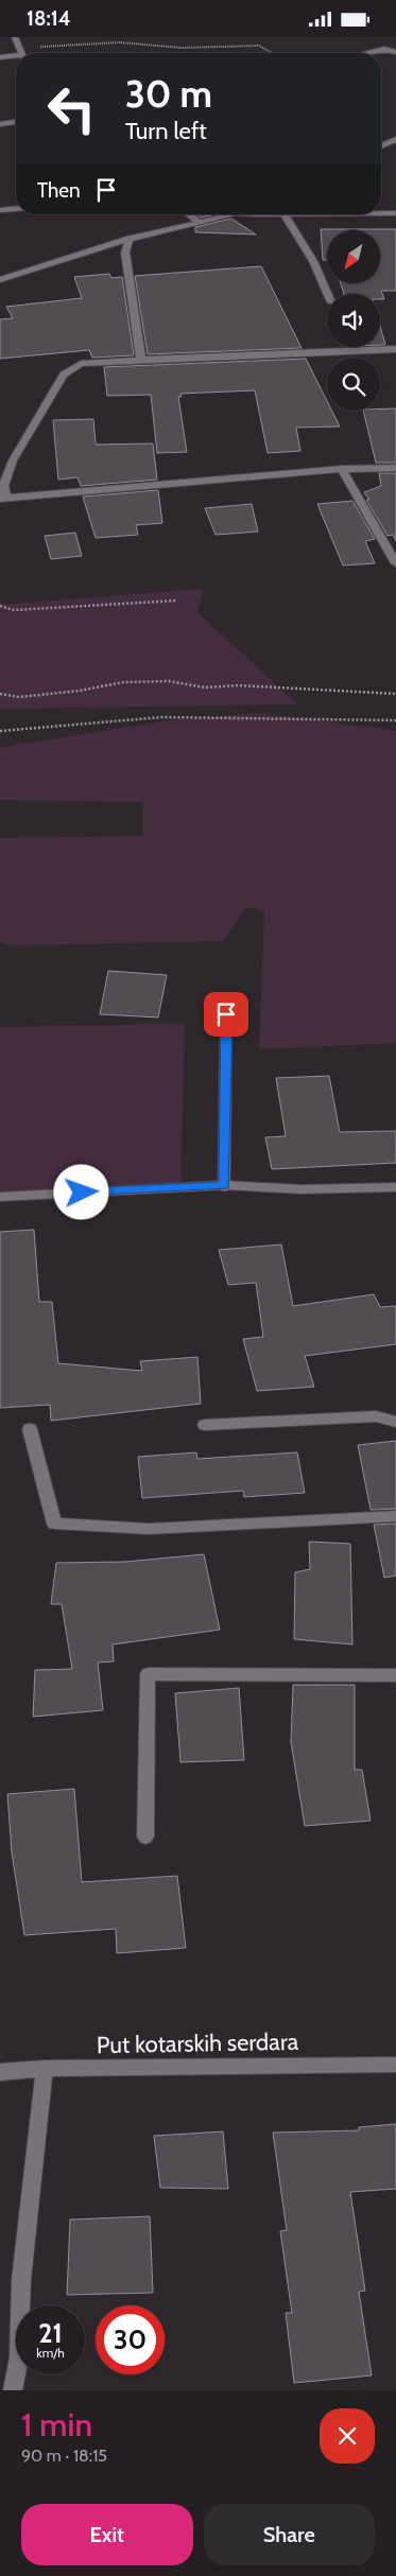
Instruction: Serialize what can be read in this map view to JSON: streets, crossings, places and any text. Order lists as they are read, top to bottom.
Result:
{
  "streets": {
    "street": ["Put kotarskih serdara"]
  },
  "north": "bottom left",
  "page": {
    "status": "18:14",
    "turn": ["30 m", "Turn left"],
    "then": "Then",
    "speed": "21 km/h",
    "limit": "30",
    "heading": ["1 min", "90 m · 18:15"],
    "buttons": ["Exit", "Share"]
  }
}
